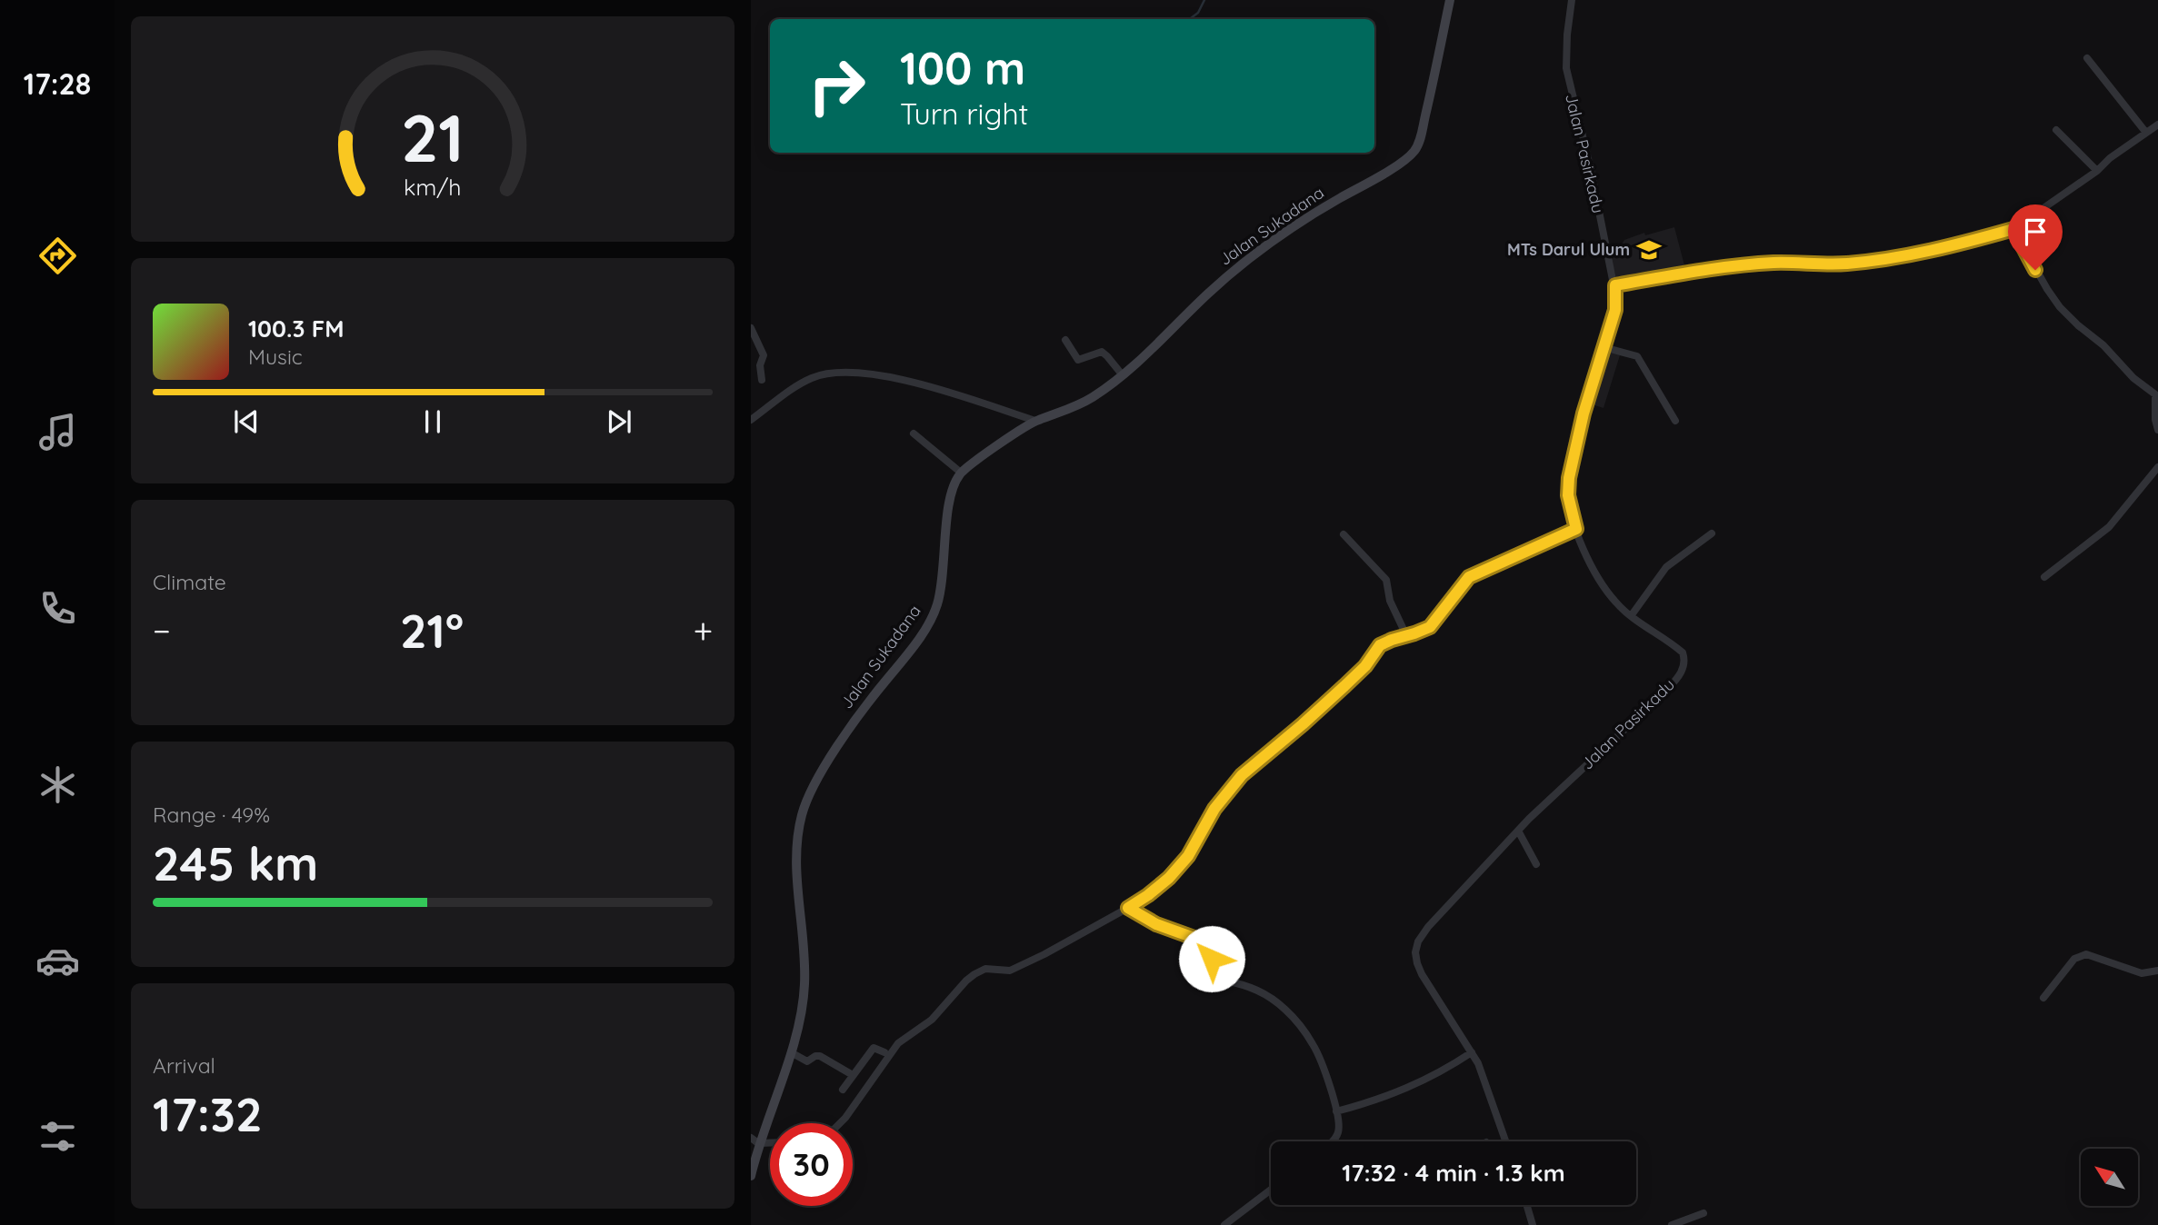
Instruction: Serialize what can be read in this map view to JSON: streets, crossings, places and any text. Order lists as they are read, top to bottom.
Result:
{
  "streets": {
    "main road": ["Jalan Sukadana"],
    "street": ["Jalan Pasirkadu"]
  },
  "places": {
    "school or university": ["MTs Darul Ulum"]
  },
  "north": "top left",
  "page": {
    "tabs": "17:28",
    "turn": ["100 m", "Turn right"],
    "song": ["100.3 FM", "Music"],
    "tile": [
      "Climate",
      ["Range · 49%", "245 km"],
      ["Arrival", "17:32"]
    ],
    "heat": ["−", "21°", "+"],
    "limit": "30",
    "trip": "17:32 · 4 min · 1.3 km",
    "gauge": ["21", "km/h"]
  }
}
